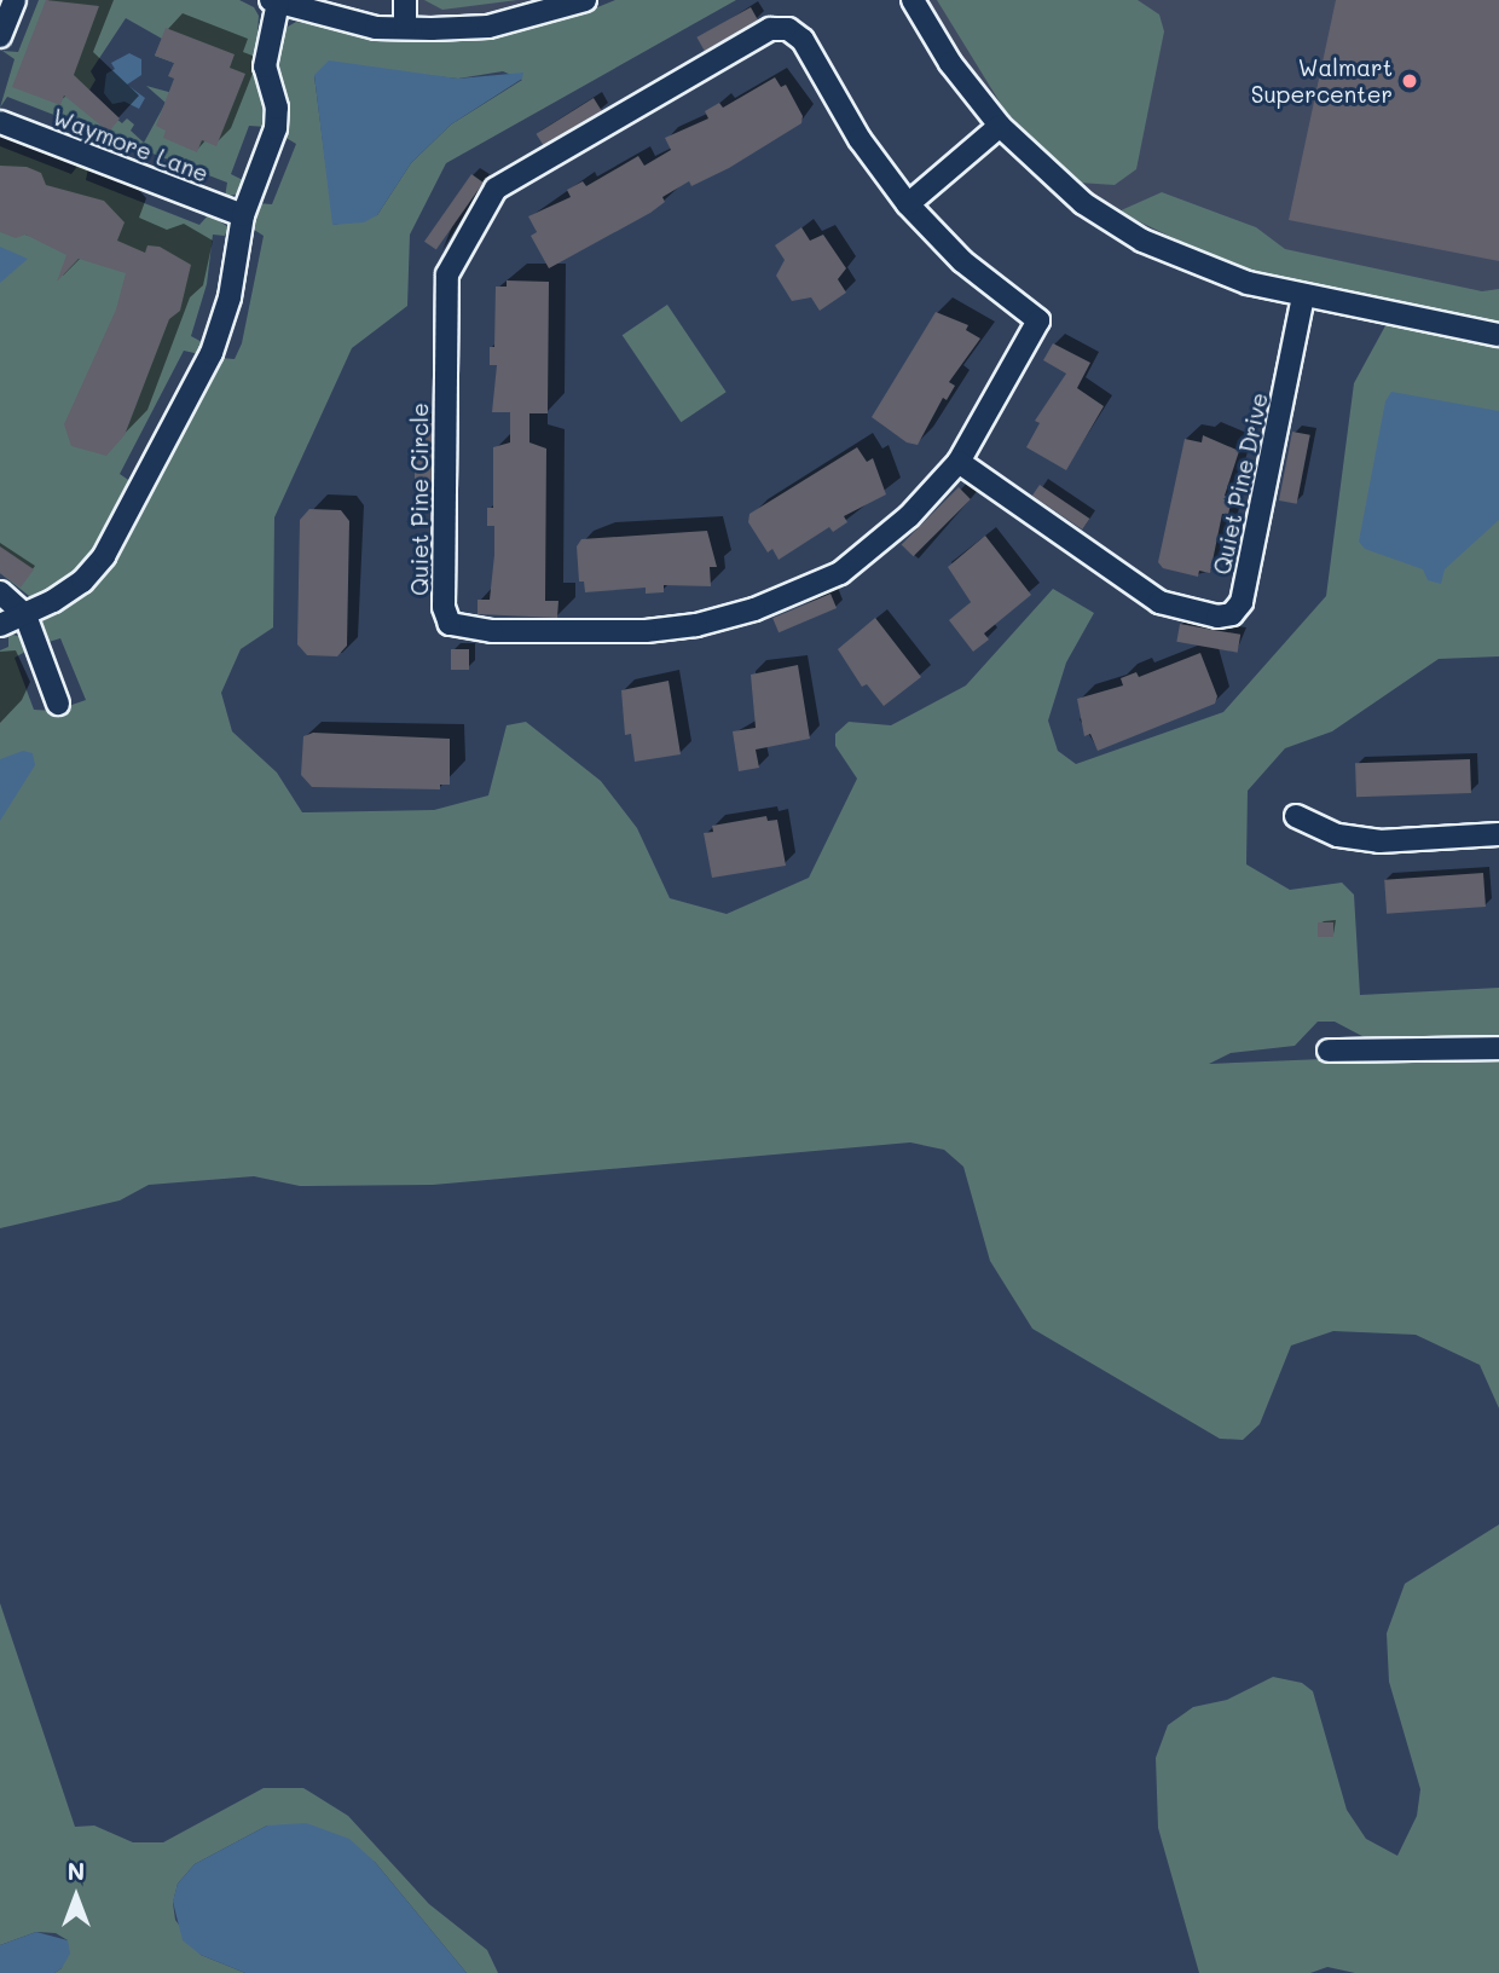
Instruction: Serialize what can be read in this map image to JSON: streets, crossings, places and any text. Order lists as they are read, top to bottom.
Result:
{
  "streets": {
    "street": ["Waymore Lane", "Quiet Pine Drive", "Quiet Pine Circle"]
  },
  "crossings": [
    ["Quiet Pine Drive", "Quiet Pine Circle"]
  ],
  "places": ["Walmart Supercenter"],
  "north": "top"
}
